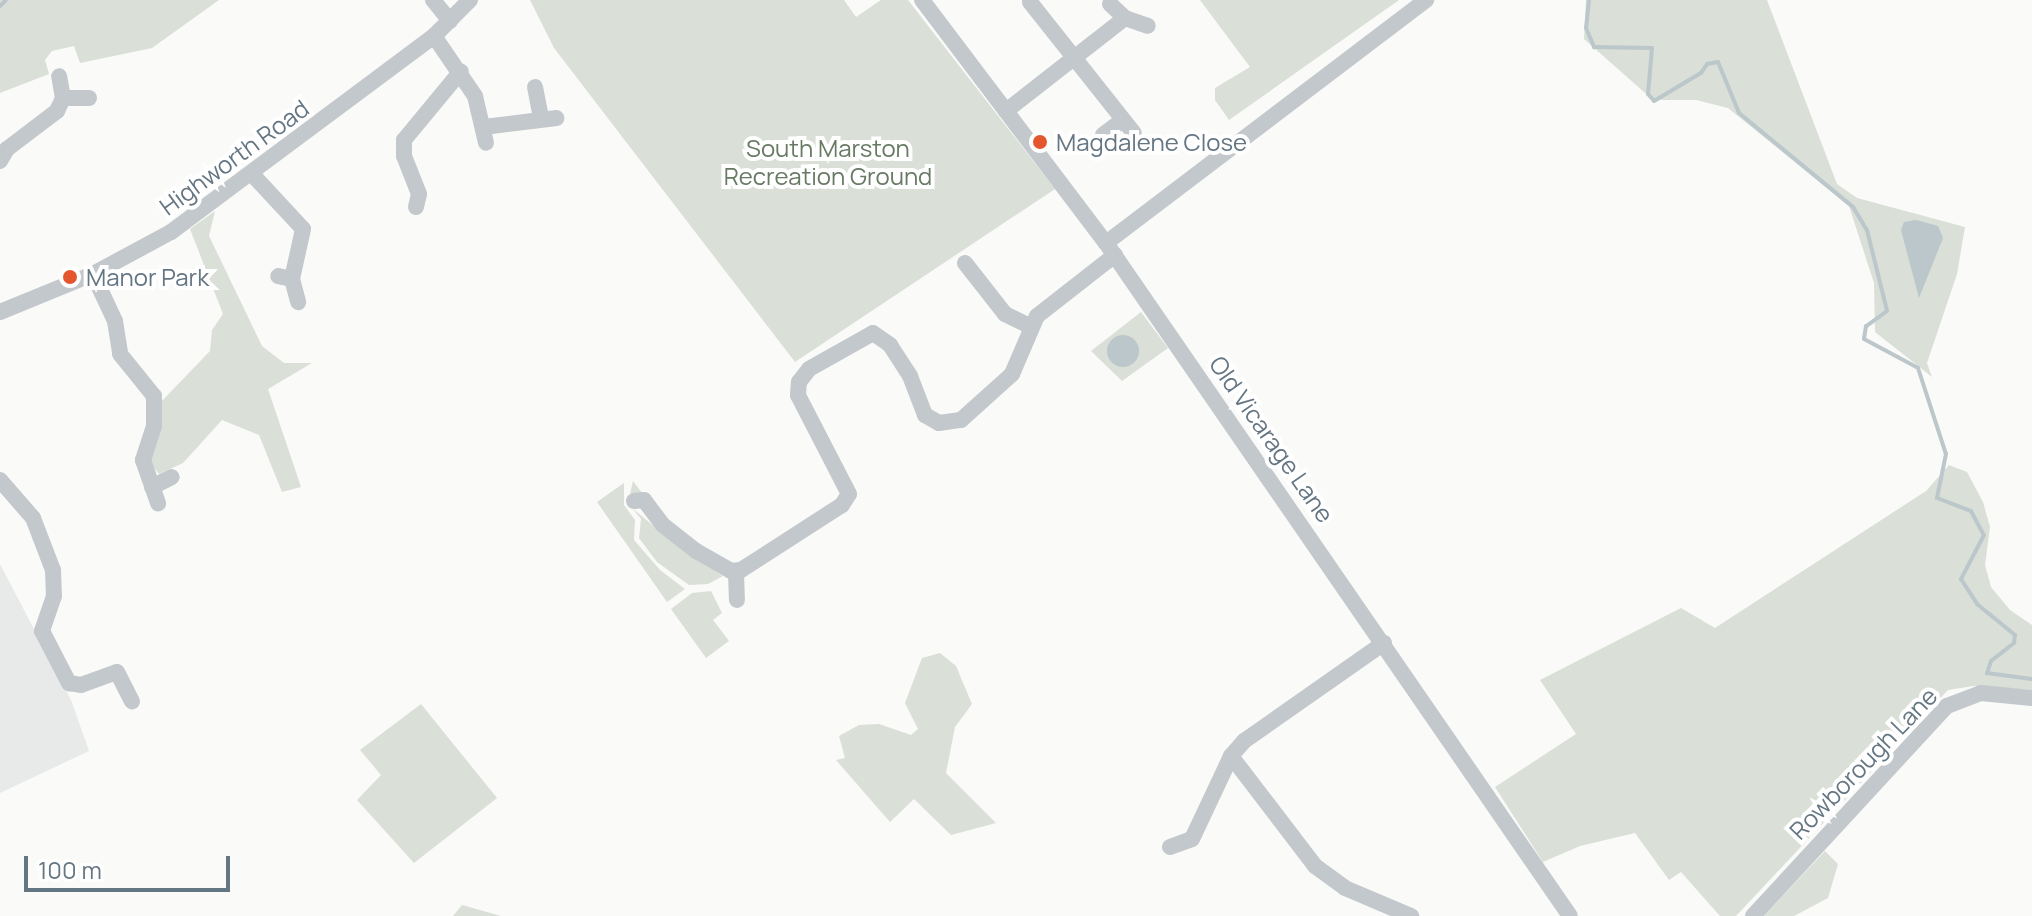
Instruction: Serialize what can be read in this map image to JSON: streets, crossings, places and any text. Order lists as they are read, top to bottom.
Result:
{
  "streets": {
    "street": ["Highworth Road", "Old Vicarage Lane", "Rowborough Lane"]
  },
  "parks": ["South Marston Recreation Ground"],
  "places": ["Magdalene Close", "Manor Park"],
  "scale_bar": "100 m"
}
